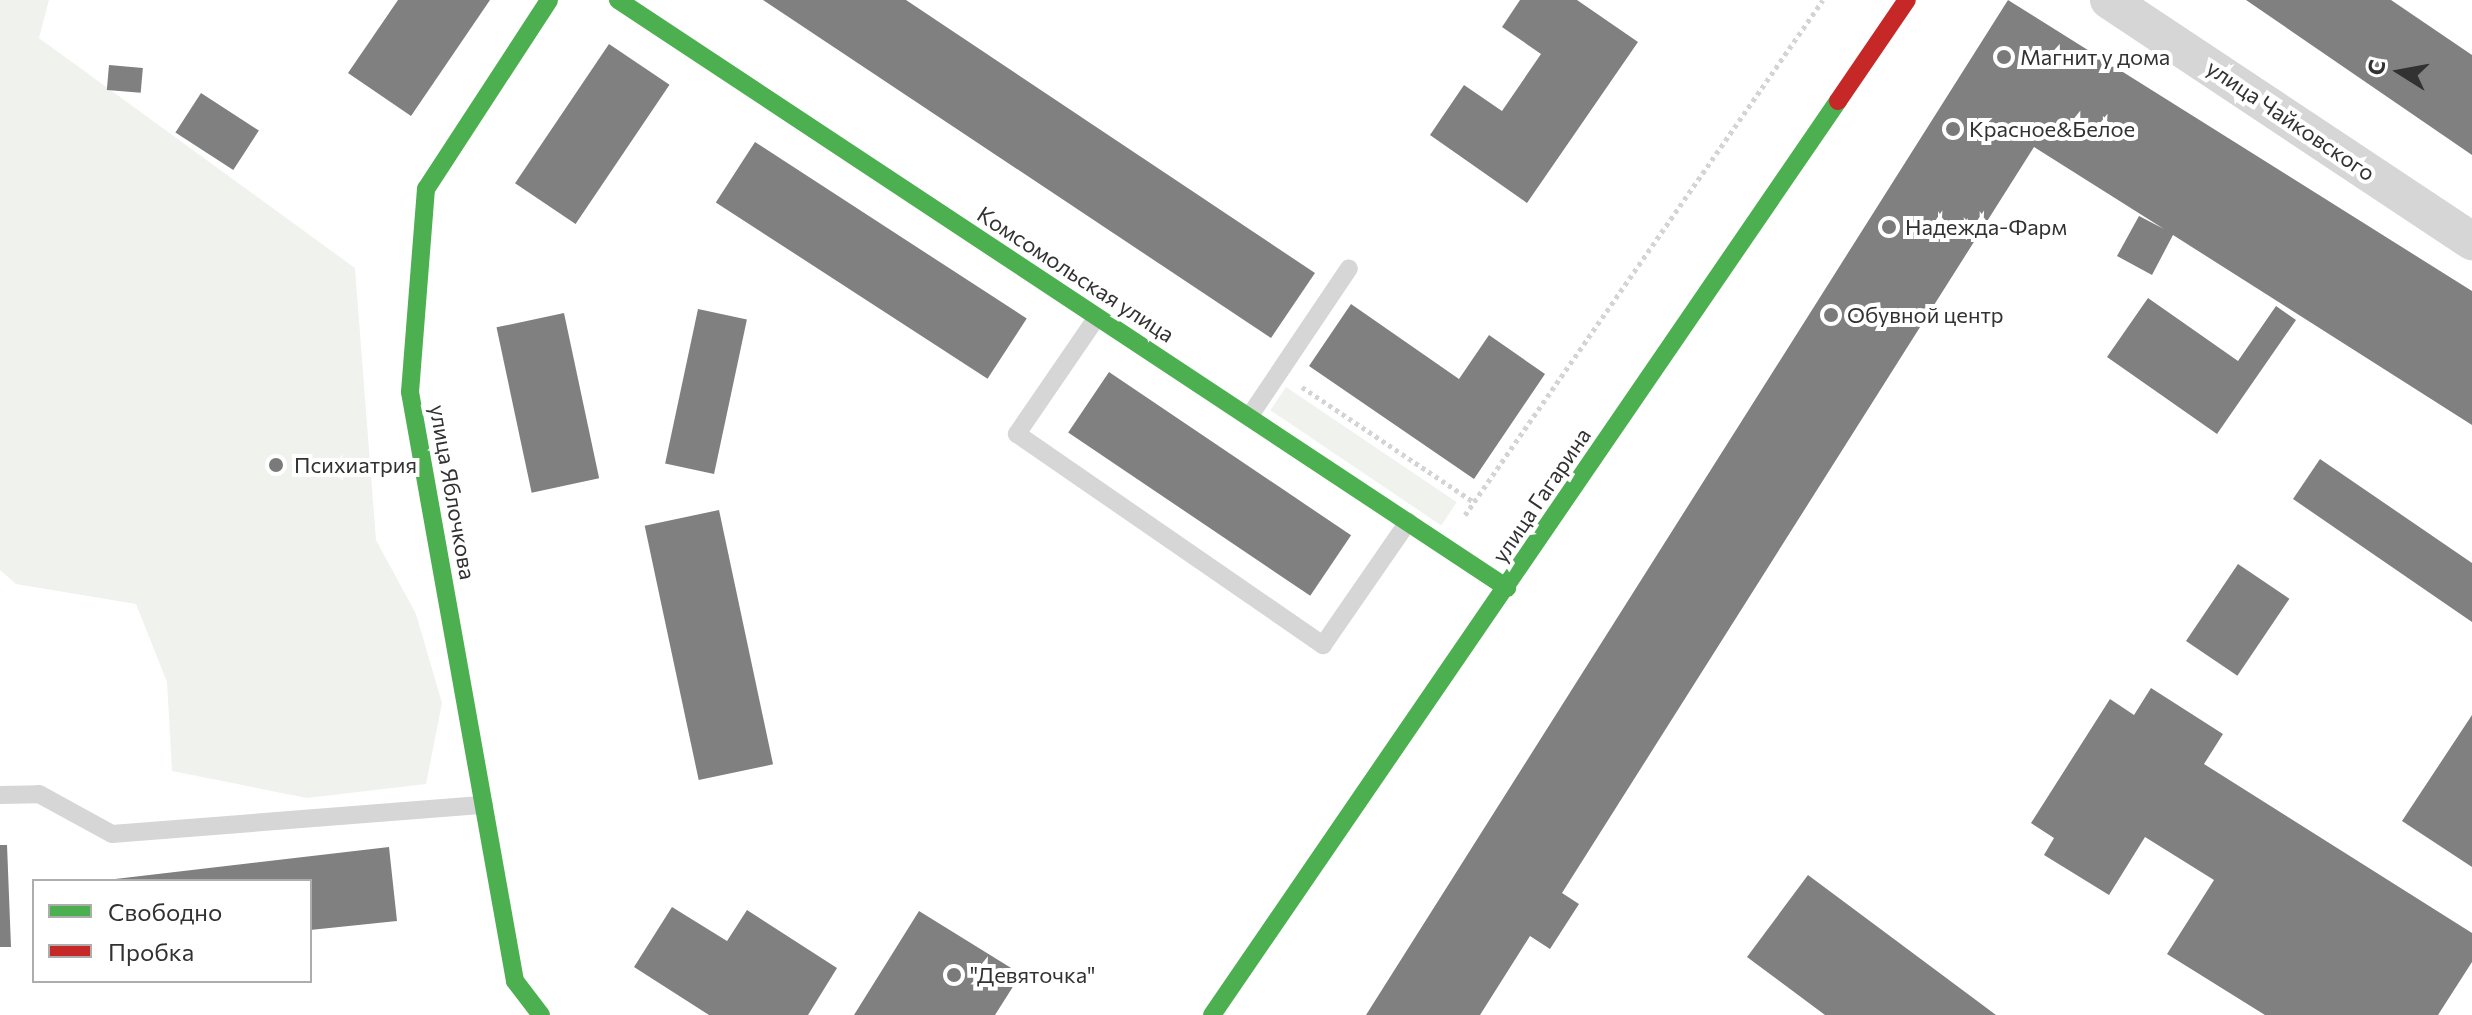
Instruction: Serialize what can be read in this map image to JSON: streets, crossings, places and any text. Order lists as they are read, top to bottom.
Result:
{
  "streets": {
    "street": [
      "улица Чайковского",
      "Комсомольская улица",
      "улица Яблочкова",
      "улица Гагарина"
    ]
  },
  "crossings": [
    ["Комсомольская улица", "улица Гагарина"]
  ],
  "places": [
    "Магнит у дома",
    "Красное&Белое",
    "Надежда-Фарм",
    "Обувной центр",
    "Психиатрия",
    "\"Девяточка\""
  ],
  "legend": ["Свободно", "Пробка"],
  "north": "left"
}
